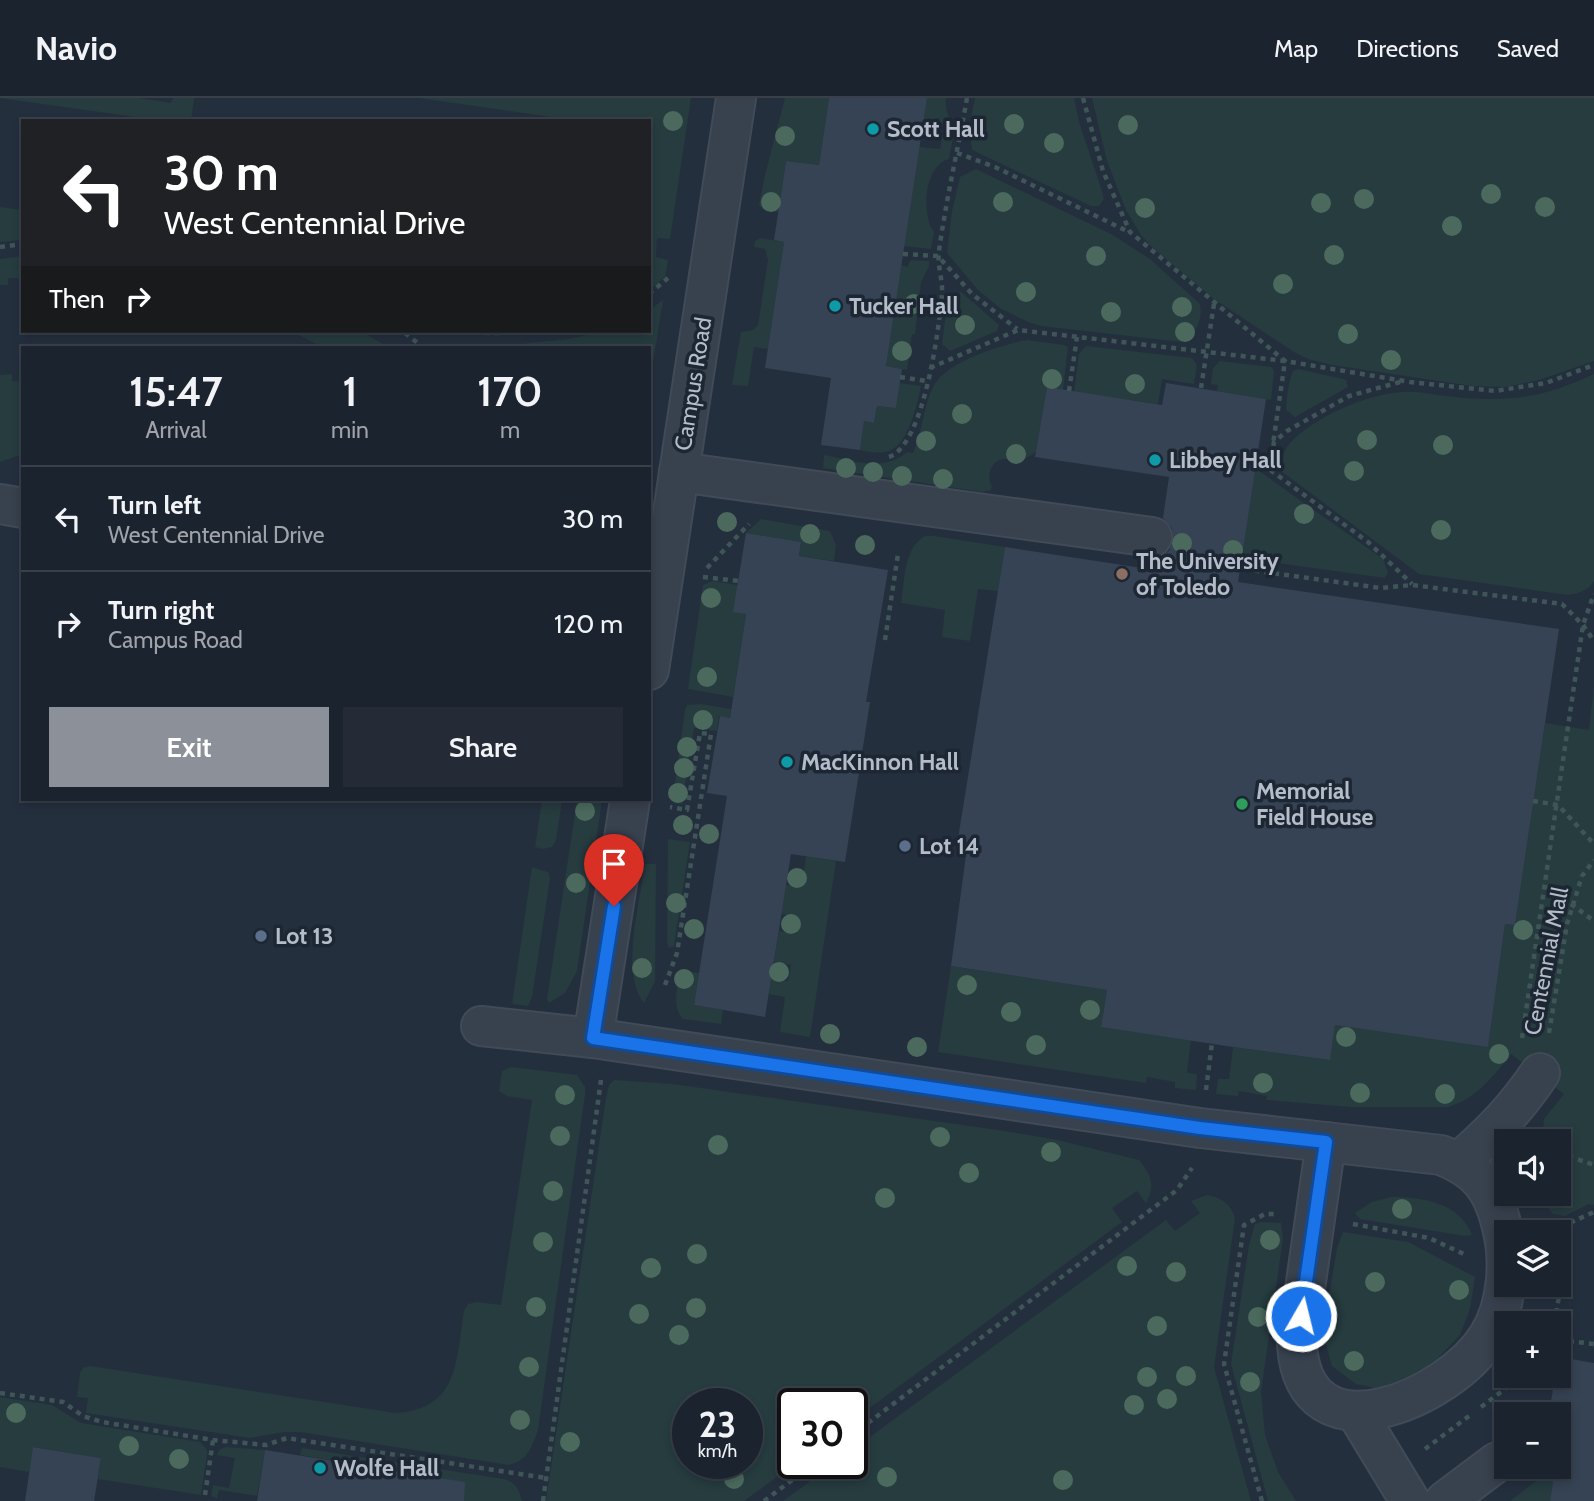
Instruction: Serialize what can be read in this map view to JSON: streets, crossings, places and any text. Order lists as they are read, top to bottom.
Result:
{
  "streets": {
    "street": ["Campus Road"],
    "path": ["Centennial Mall"]
  },
  "places": [
    "Scott Hall",
    "Tucker Hall",
    "Libbey Hall",
    "The University of Toledo",
    "MacKinnon Hall",
    "Memorial Field House",
    "Lot 14",
    "Lot 13",
    "Wolfe Hall"
  ],
  "page": {
    "header": "Navio",
    "nav": ["Map", "Directions", "Saved"],
    "turn": ["30 m", "West Centennial Drive"],
    "then": "Then",
    "eta": [
      "15:47",
      "Arrival",
      "1",
      "min",
      "170",
      "m"
    ],
    "list": [
      {
        "name": "Turn left",
        "note": "West Centennial Drive",
        "value": "30 m"
      },
      {
        "name": "Turn right",
        "note": "Campus Road",
        "value": "120 m"
      }
    ],
    "buttons": ["Exit", "Share"],
    "map_buttons": ["+", "−"],
    "speed": "23 km/h",
    "limit": "30"
  }
}
